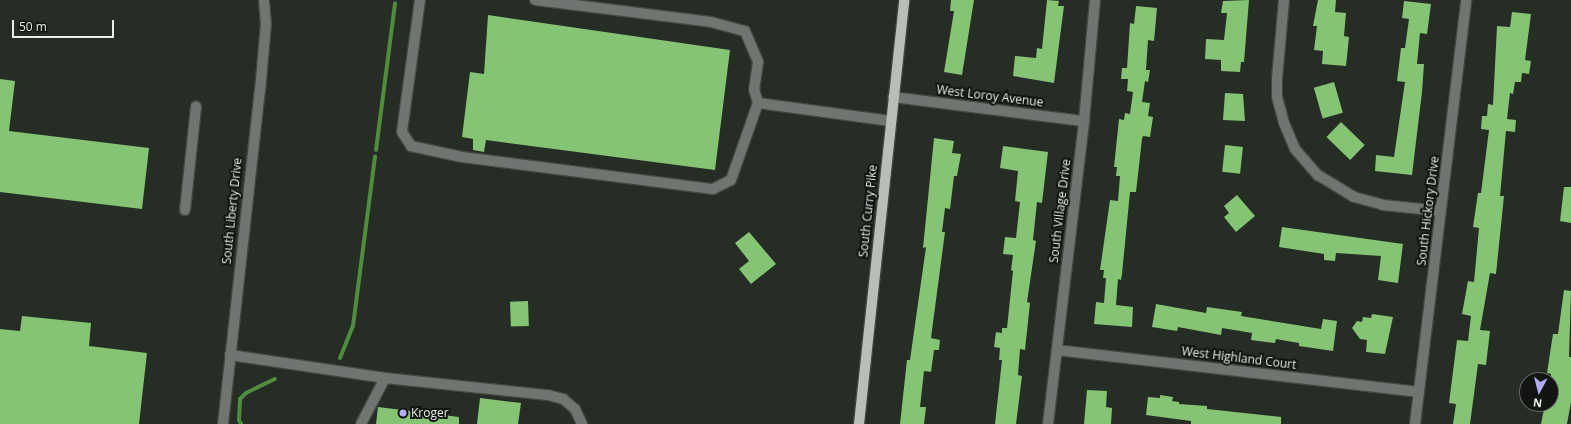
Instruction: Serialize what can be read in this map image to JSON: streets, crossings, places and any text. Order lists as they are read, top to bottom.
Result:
{
  "streets": {
    "main road": ["South Curry Pike"],
    "street": [
      "West Loroy Avenue",
      "South Liberty Drive",
      "South Village Drive",
      "South Hickory Drive",
      "West Highland Court"
    ]
  },
  "crossings": [
    ["West Loroy Avenue", "South Curry Pike"],
    ["West Loroy Avenue", "South Village Drive"],
    ["South Village Drive", "West Highland Court"],
    ["South Hickory Drive", "West Highland Court"]
  ],
  "places": ["Kroger"],
  "scale_bar": "50 m",
  "north": "bottom"
}
